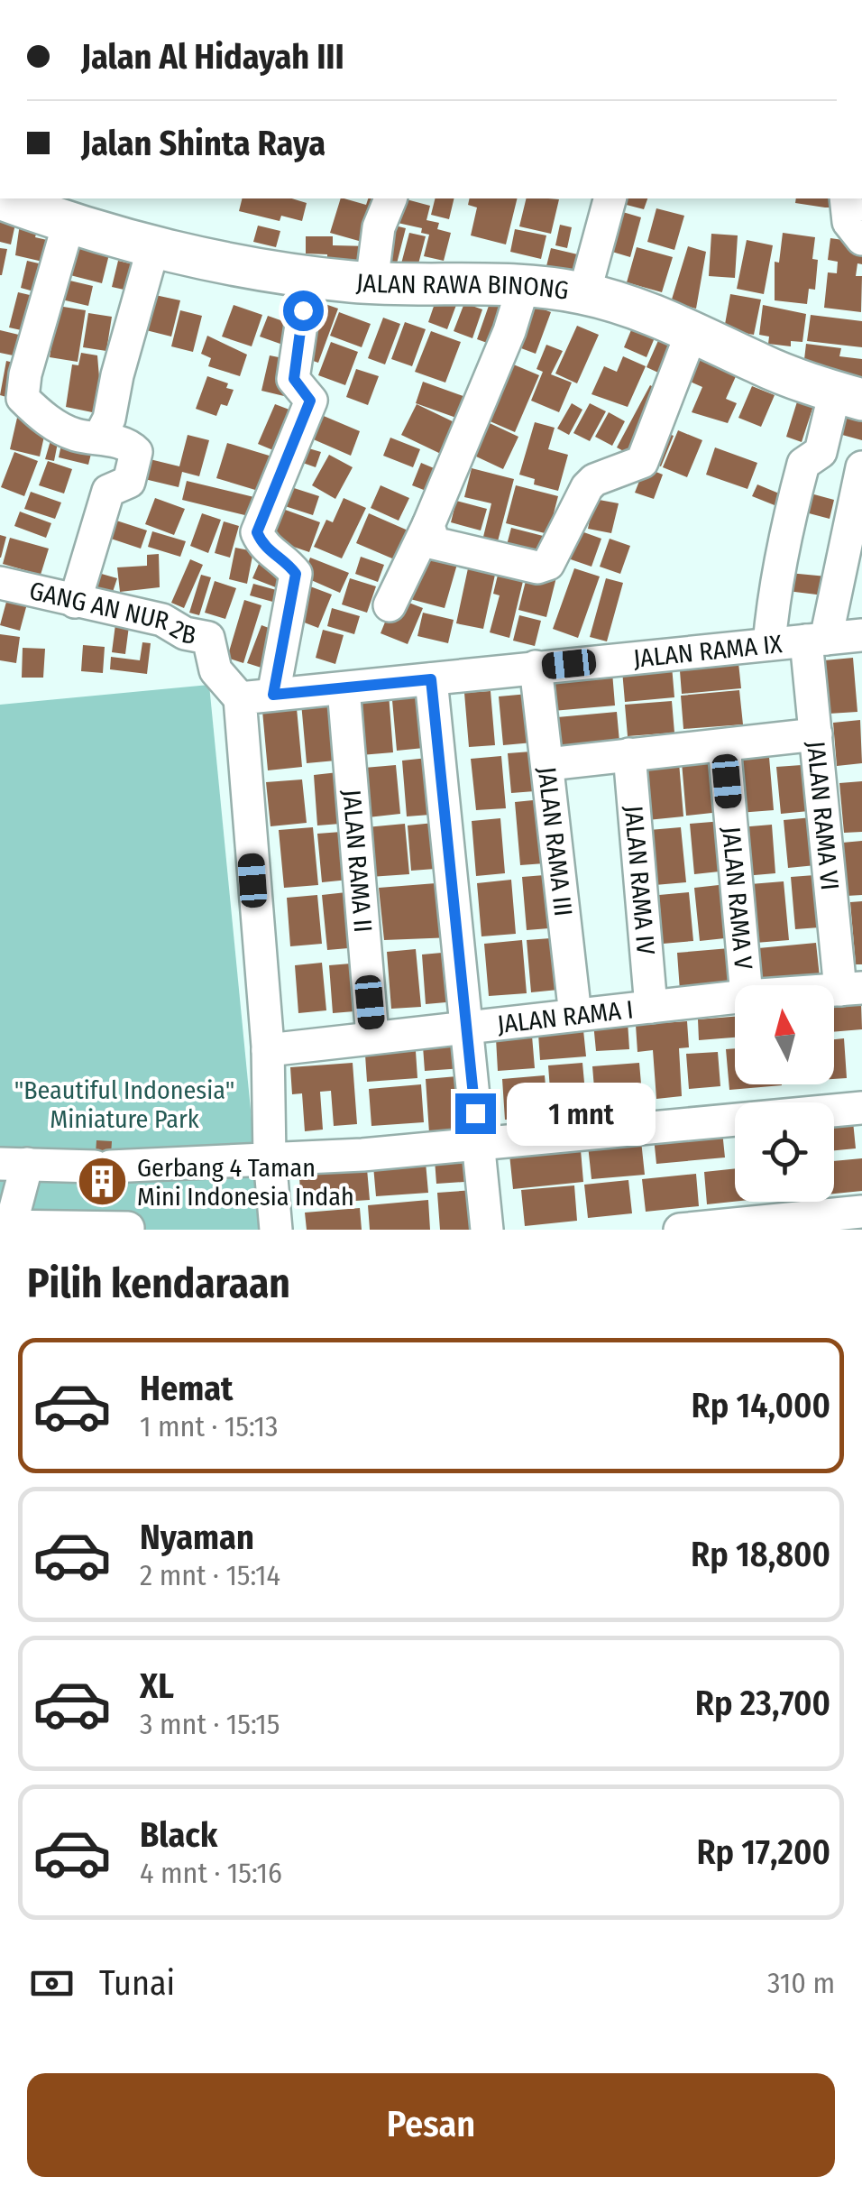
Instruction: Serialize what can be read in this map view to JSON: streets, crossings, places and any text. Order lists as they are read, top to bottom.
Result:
{
  "streets": {
    "main road": ["JALAN RAWA BINONG"],
    "street": [
      "GANG AN NUR 2B",
      "JALAN RAMA IX",
      "JALAN RAMA VI",
      "JALAN RAMA III",
      "JALAN RAMA II",
      "JALAN RAMA IV",
      "JALAN RAMA V",
      "JALAN RAMA I"
    ]
  },
  "crossings": [
    ["GANG AN NUR 2B", "JALAN RAMA IX"],
    ["JALAN RAMA IX", "JALAN RAMA VI"],
    ["JALAN RAMA IX", "JALAN RAMA III"],
    ["JALAN RAMA IX", "JALAN RAMA II"],
    ["JALAN RAMA III", "JALAN RAMA I"],
    ["JALAN RAMA II", "JALAN RAMA I"],
    ["JALAN RAMA IV", "JALAN RAMA I"]
  ],
  "parks": ["\"Beautiful Indonesia\" Miniature Park"],
  "places": {
    "building": ["Gerbang 4 Taman Mini Indonesia Indah"]
  },
  "north": "top",
  "page": {
    "banner": ["Jalan Al Hidayah III", "Jalan Shinta Raya"],
    "bubble": "1 mnt",
    "heading": "Pilih kendaraan",
    "list": [
      {
        "name": "Hemat",
        "note": "1 mnt · 15:13",
        "value": "Rp 14,000"
      },
      {
        "name": "Nyaman",
        "note": "2 mnt · 15:14",
        "value": "Rp 18,800"
      },
      {
        "name": "XL",
        "note": "3 mnt · 15:15",
        "value": "Rp 23,700"
      },
      {
        "name": "Black",
        "note": "4 mnt · 15:16",
        "value": "Rp 17,200"
      }
    ],
    "pay": ["Tunai", "310 m"],
    "buttons": "Pesan"
  }
}
